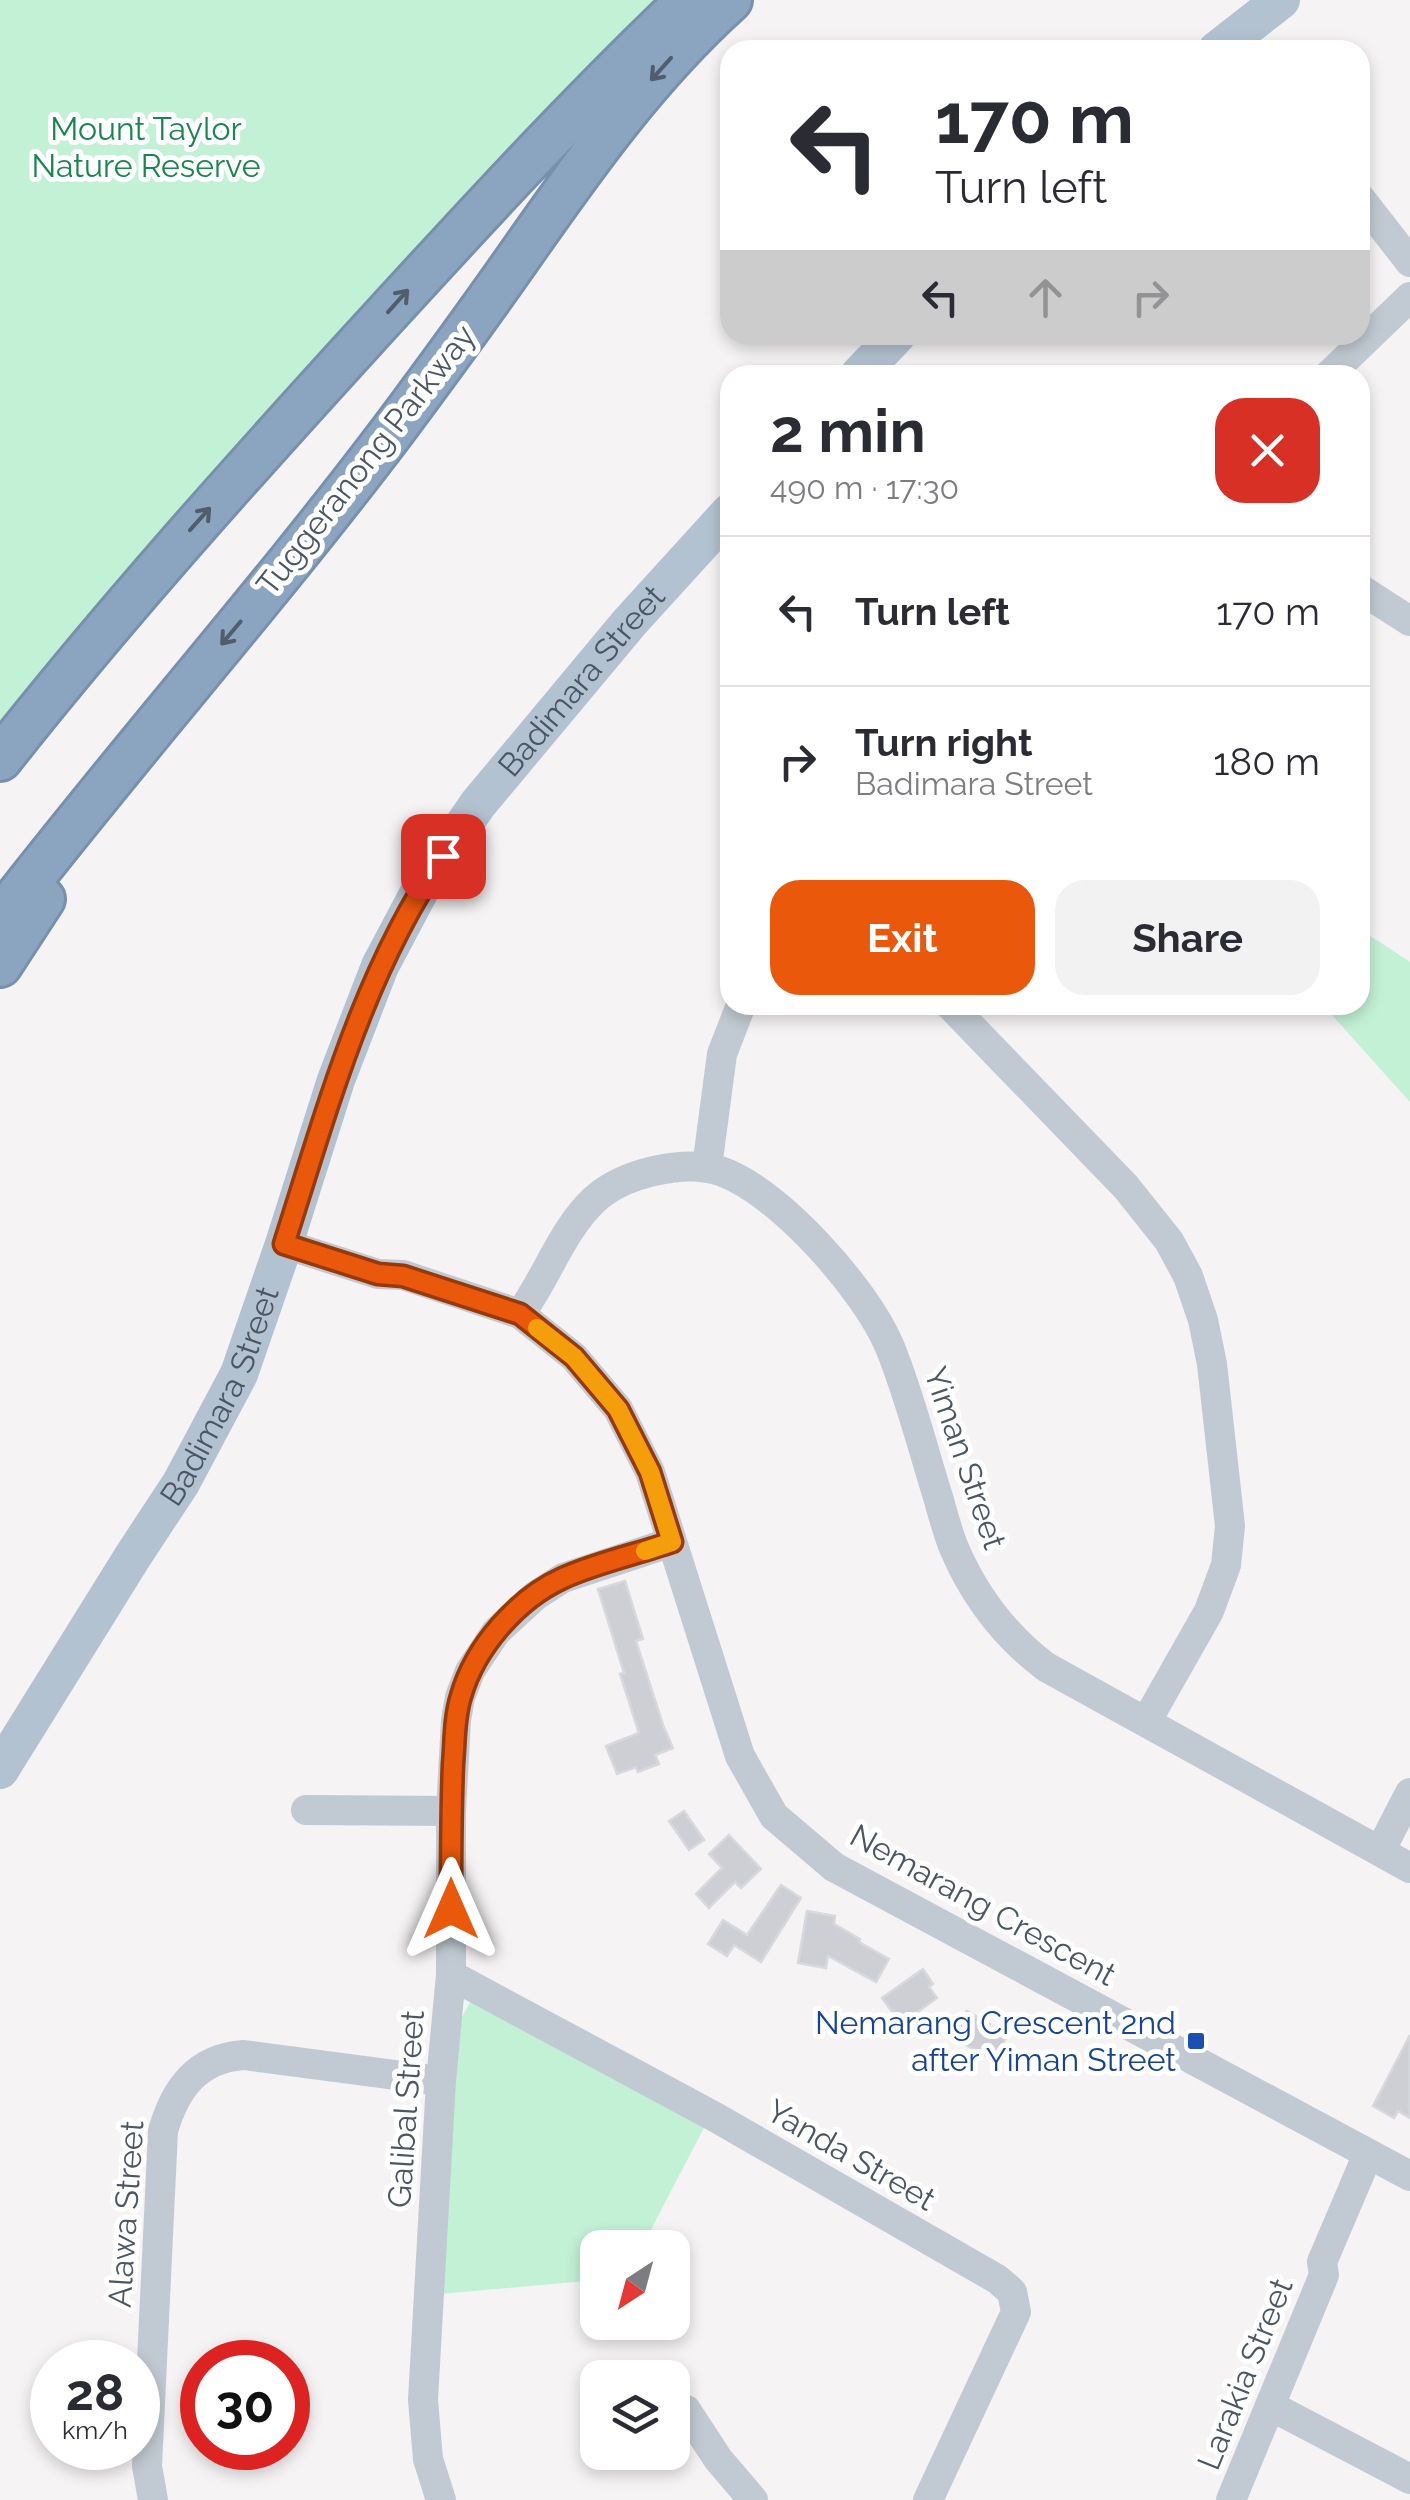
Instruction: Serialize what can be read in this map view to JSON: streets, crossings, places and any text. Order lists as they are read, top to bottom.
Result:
{
  "streets": {
    "highway": ["Tuggeranong Parkway"],
    "main road": ["Badimara Street"],
    "street": [
      "Yiman Street",
      "Nemarang Crescent",
      "Galibal Street",
      "Yanda Street",
      "Alawa Street",
      "Larakia Street"
    ]
  },
  "crossings": [
    ["Badimara Street", "Nemarang Crescent"],
    ["Nemarang Crescent", "Galibal Street"],
    ["Nemarang Crescent", "Larakia Street"],
    ["Galibal Street", "Yanda Street"],
    ["Galibal Street", "Alawa Street"]
  ],
  "parks": ["Mount Taylor Nature Reserve"],
  "places": {
    "transit": ["Nemarang Crescent 2nd after Yiman Street"]
  },
  "north": "bottom left",
  "page": {
    "turn": ["170 m", "Turn left"],
    "heading": ["2 min", "490 m · 17:30"],
    "list": [
      {
        "name": "Turn left",
        "value": "170 m"
      },
      {
        "name": "Turn right",
        "note": "Badimara Street",
        "value": "180 m"
      }
    ],
    "buttons": ["Exit", "Share"],
    "speed": "28 km/h",
    "limit": "30"
  }
}
